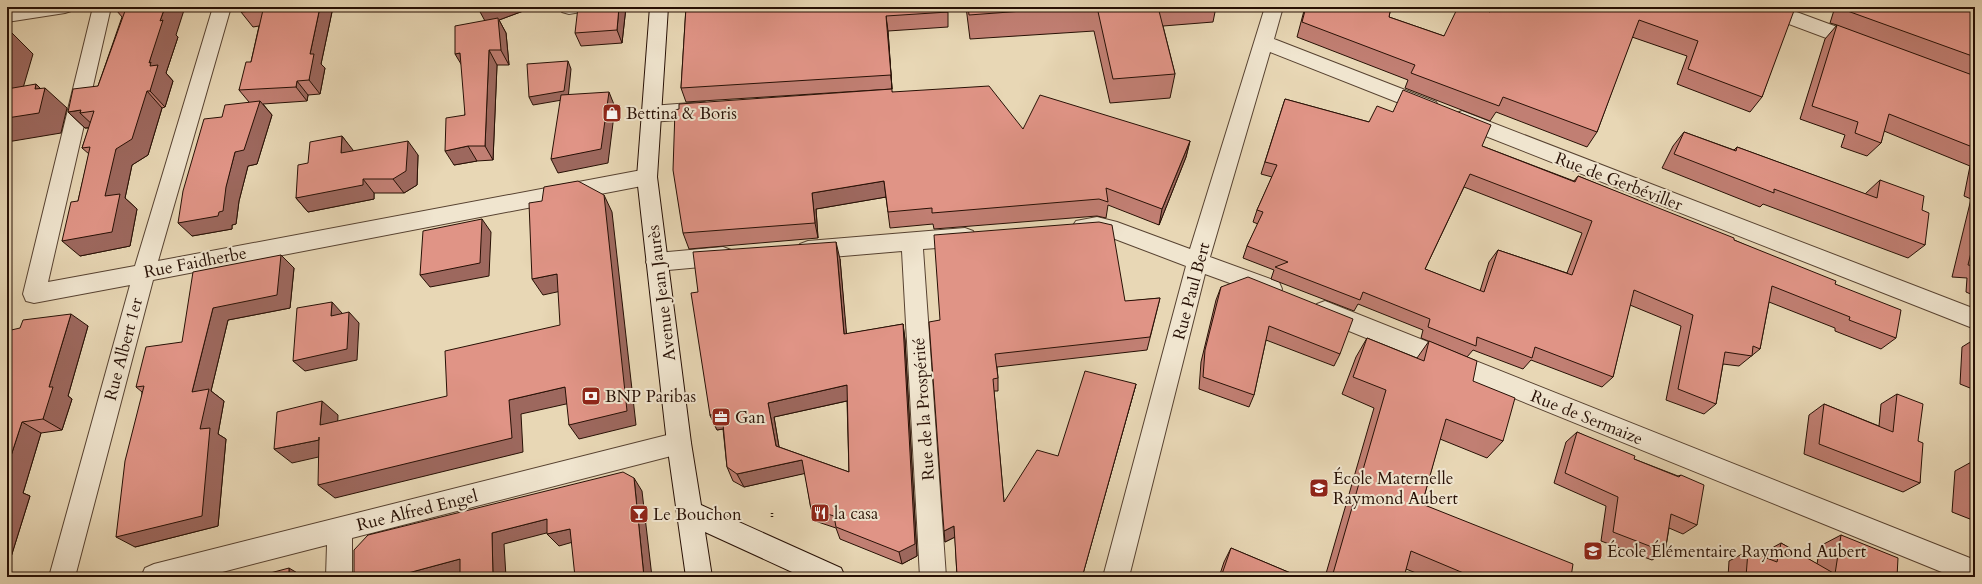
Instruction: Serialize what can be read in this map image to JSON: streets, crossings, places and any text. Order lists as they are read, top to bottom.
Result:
{
  "streets": {
    "street": [
      "Rue de Gerbéviller",
      "Rue Faidherbe",
      "Rue Paul Bert",
      "Avenue Jean Jaurès",
      "Rue Albert 1er",
      "Rue de la Prospérité",
      "Rue de Sermaize",
      "Rue Alfred Engel"
    ]
  },
  "crossings": [
    ["Rue de Gerbéviller", "Rue Paul Bert"],
    ["Rue Faidherbe", "Avenue Jean Jaurès"],
    ["Rue Faidherbe", "Rue Albert 1er"],
    ["Rue Paul Bert", "Rue de Sermaize"],
    ["Avenue Jean Jaurès", "Rue Alfred Engel"]
  ],
  "places": {
    "shop": ["Bettina & Boris"],
    "bank": ["BNP Paribas"],
    "office": ["Gan"],
    "school or university": ["École Maternelle Raymond Aubert", "École Élémentaire Raymond Aubert"],
    "restaurant": ["la casa"],
    "bar": ["Le Bouchon"]
  }
}
